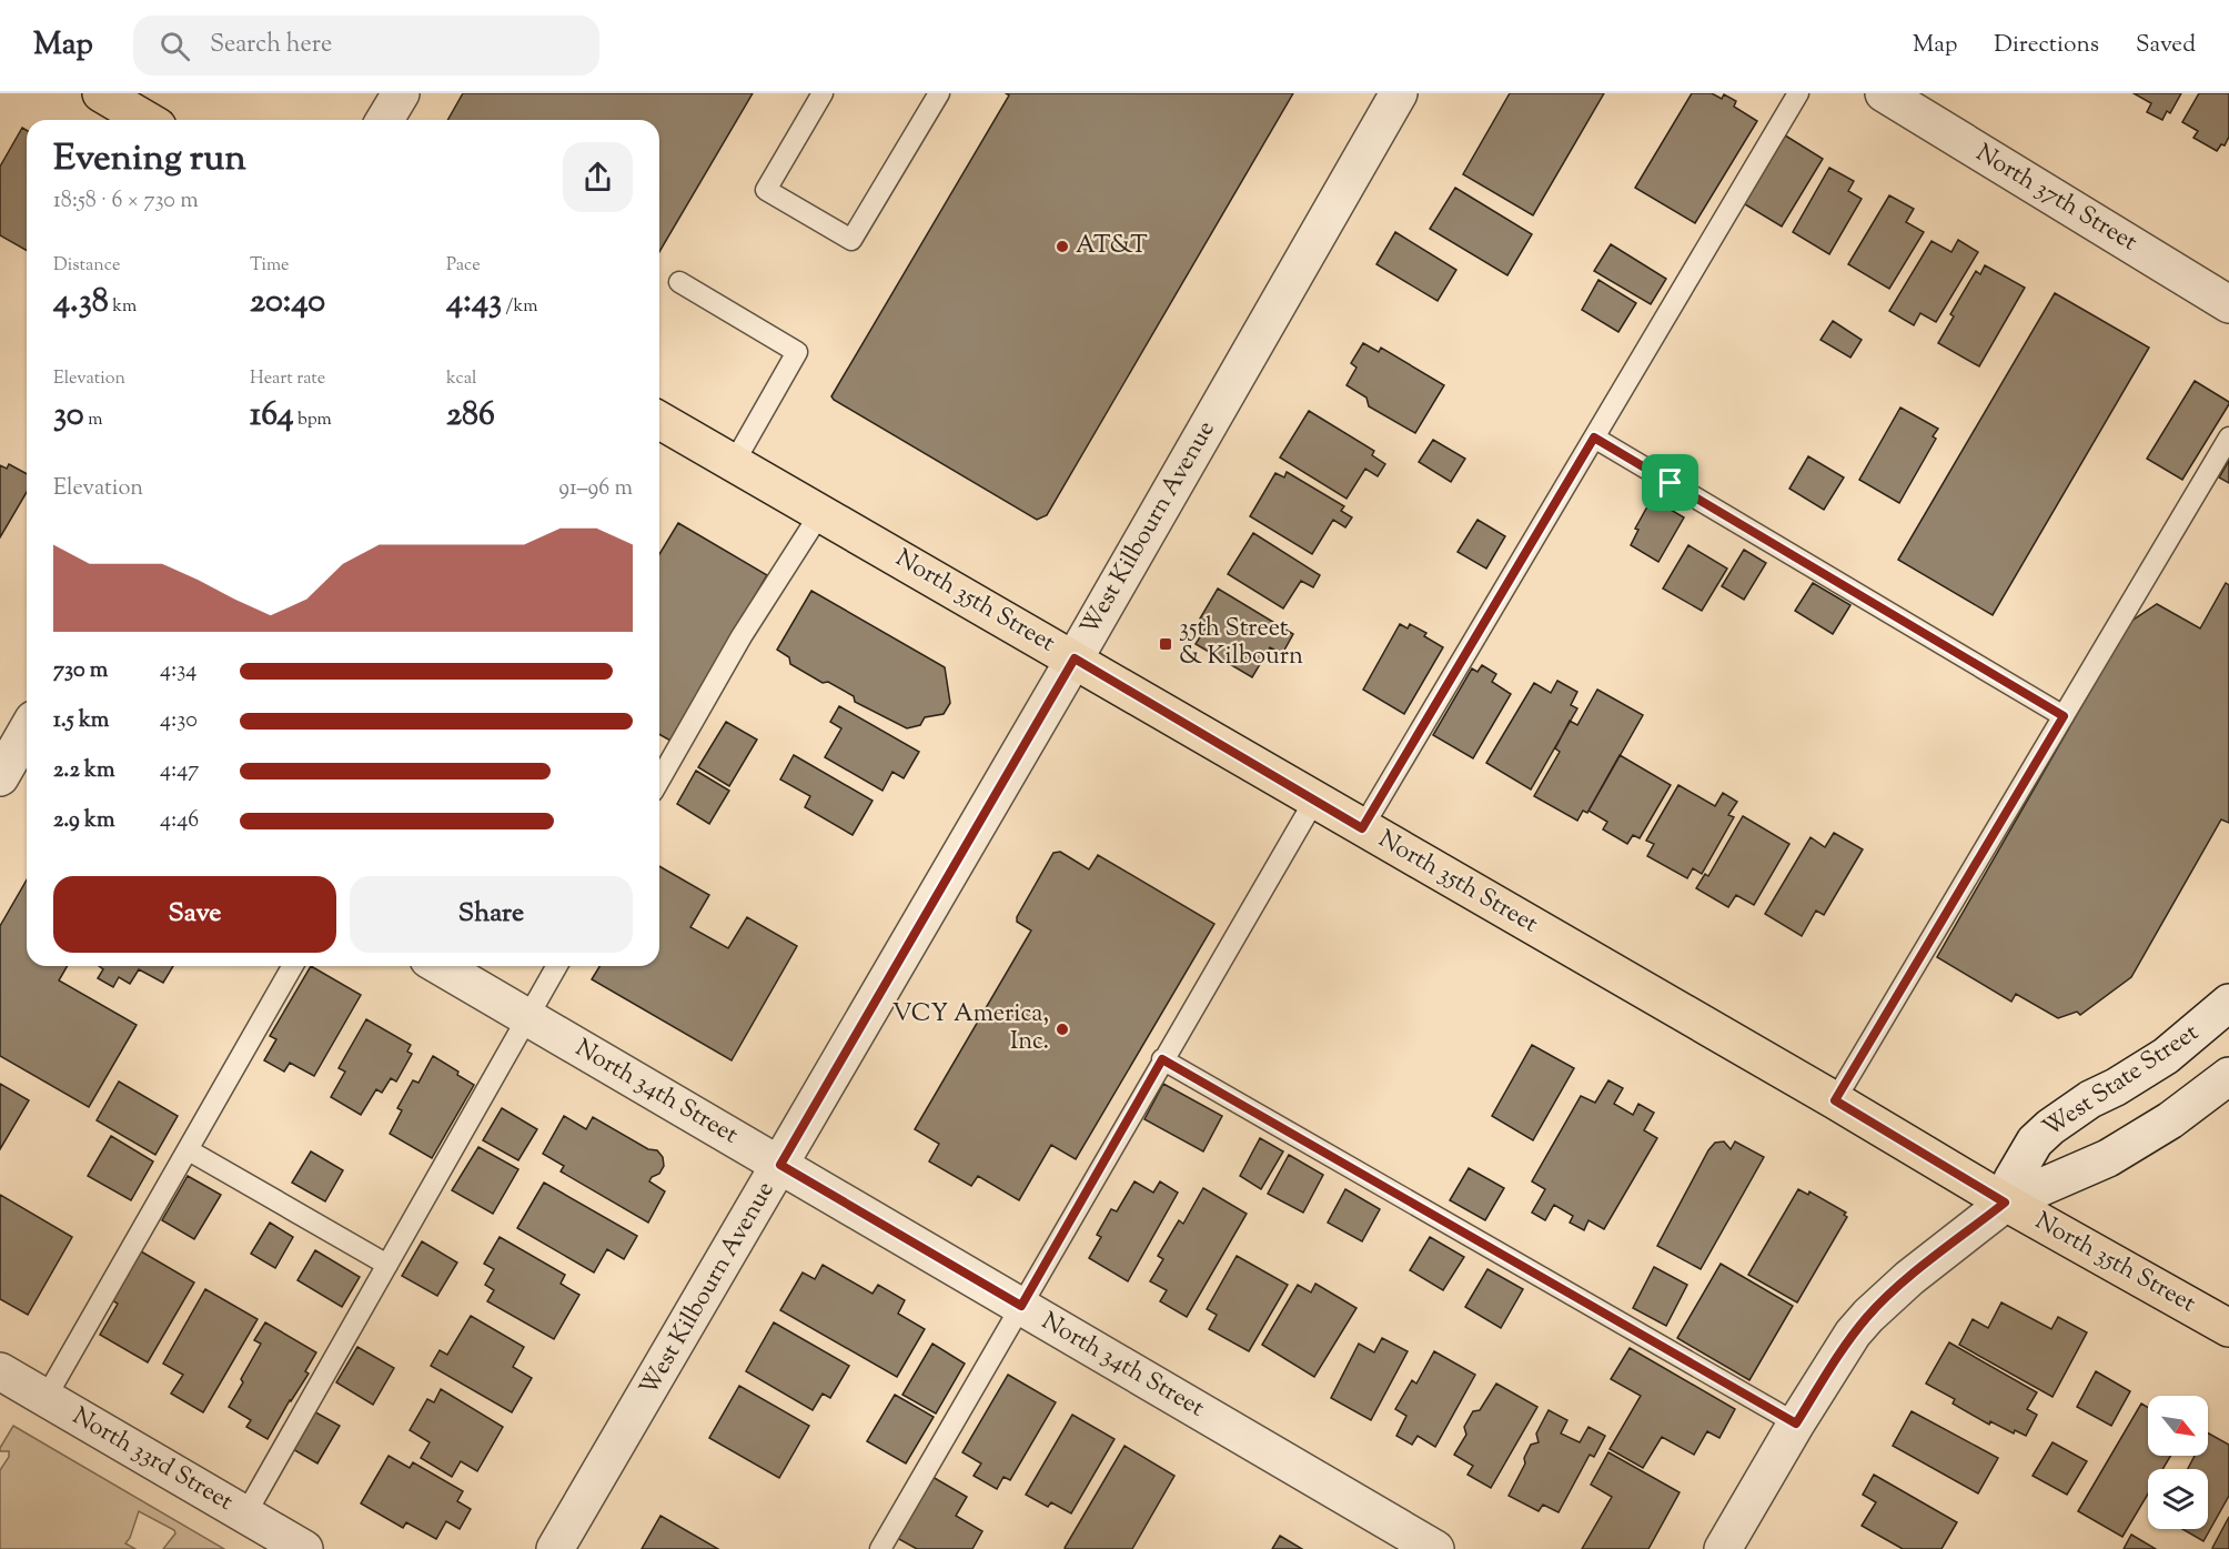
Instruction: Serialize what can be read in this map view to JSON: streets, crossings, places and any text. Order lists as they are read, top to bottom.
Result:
{
  "streets": {
    "main road": ["North 35th Street"],
    "street": [
      "North 37th Street",
      "West Kilbourn Avenue",
      "West State Street",
      "North 34th Street",
      "North 33rd Street"
    ]
  },
  "crossings": [
    ["West Kilbourn Avenue", "North 35th Street"],
    ["West Kilbourn Avenue", "North 34th Street"],
    ["North 35th Street", "West State Street"]
  ],
  "places": {
    "other": ["AT&T", "VCY America, Inc."],
    "transit": ["35th Street & Kilbourn"]
  },
  "north": "bottom right",
  "page": {
    "header": "Map",
    "search": "Search here",
    "nav": ["Map", "Directions", "Saved"],
    "heading": ["Evening run", "18:58 · 6 × 730 m"],
    "stats": [
      ["Distance", "4.38 km"],
      ["Time", "20:40"],
      ["Pace", "4:43 /km"],
      ["Elevation", "30 m"],
      ["Heart rate", "164 bpm"],
      ["kcal", "286"]
    ],
    "chart": ["Elevation", "91–96 m"],
    "list": [
      {
        "name": "730 m",
        "note": "4:34"
      },
      {
        "name": "1.5 km",
        "note": "4:30"
      },
      {
        "name": "2.2 km",
        "note": "4:47"
      },
      {
        "name": "2.9 km",
        "note": "4:46"
      }
    ],
    "buttons": ["Save", "Share"]
  }
}
